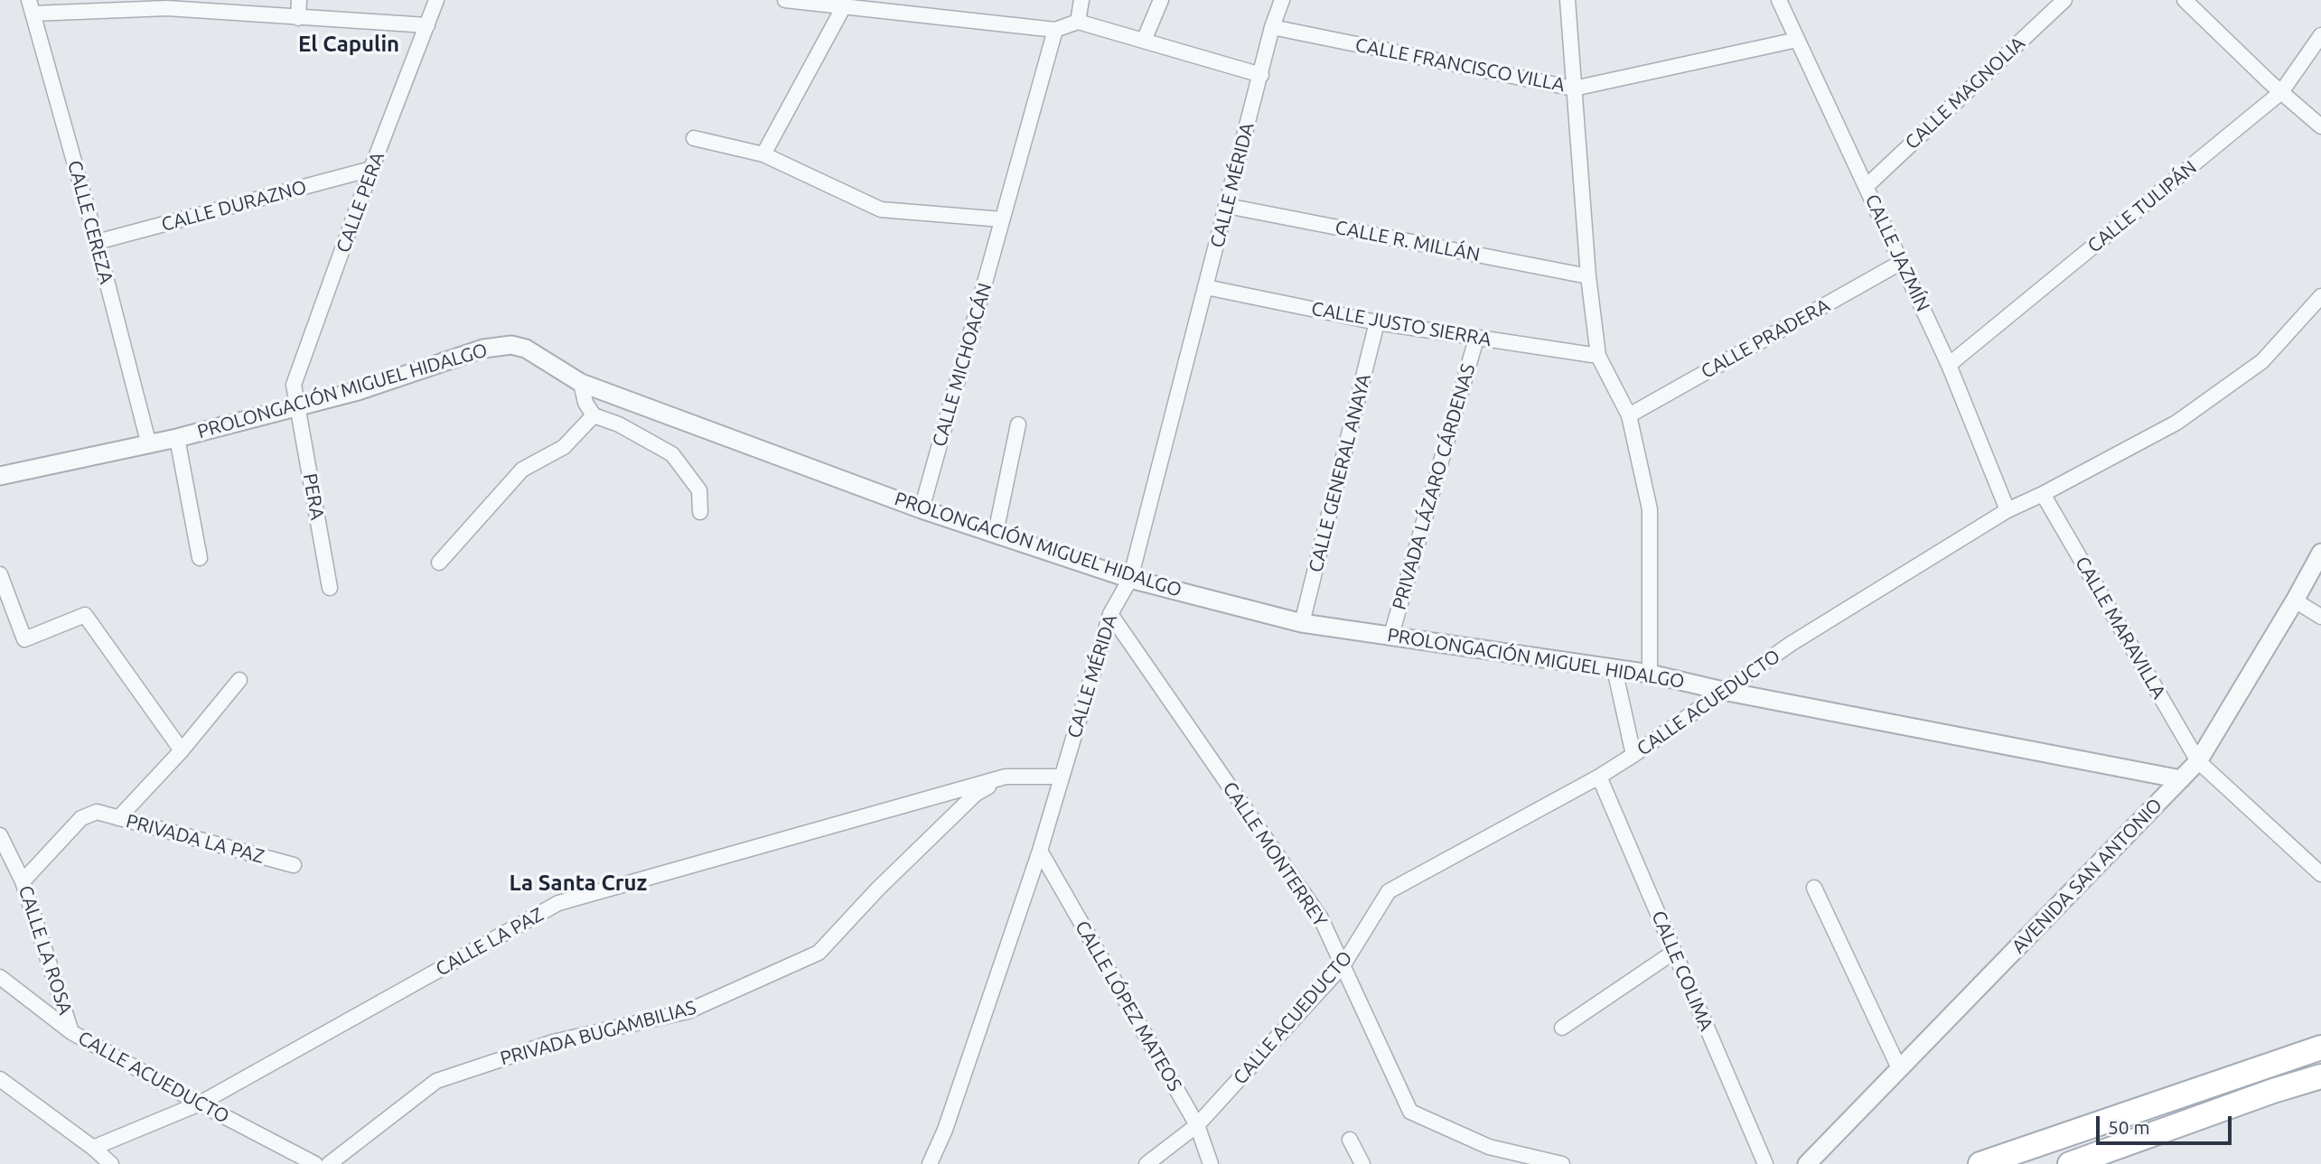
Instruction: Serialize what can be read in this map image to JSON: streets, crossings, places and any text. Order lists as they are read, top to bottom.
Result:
{
  "streets": {
    "street": [
      "CALLE FRANCISCO VILLA",
      "CALLE MAGNOLIA",
      "CALLE MÉRIDA",
      "CALLE PERA",
      "CALLE DURAZNO",
      "CALLE TULIPÁN",
      "CALLE CEREZA",
      "CALLE R. MILLÁN",
      "CALLE JAZMÍN",
      "CALLE JUSTO SIERRA",
      "CALLE PRADERA",
      "CALLE MICHOACÁN",
      "PROLONGACIÓN MIGUEL HIDALGO",
      "CALLE GENERAL ANAYA",
      "PRIVADA LÁZARO CÁRDENAS",
      "PERA",
      "CALLE MARAVILLA",
      "CALLE ACUEDUCTO",
      "PRIVADA LA PAZ",
      "CALLE MONTERREY",
      "AVENIDA SAN ANTONIO",
      "CALLE LA PAZ",
      "CALLE LA ROSA",
      "CALLE COLIMA",
      "CALLE LÓPEZ MATEOS",
      "PRIVADA BUGAMBILIAS"
    ]
  },
  "crossings": [
    ["CALLE FRANCISCO VILLA", "CALLE MÉRIDA"],
    ["CALLE FRANCISCO VILLA", "CALLE JAZMÍN"],
    ["CALLE MAGNOLIA", "CALLE JAZMÍN"],
    ["CALLE MÉRIDA", "CALLE R. MILLÁN"],
    ["CALLE MÉRIDA", "CALLE JUSTO SIERRA"],
    ["CALLE MÉRIDA", "PROLONGACIÓN MIGUEL HIDALGO"],
    ["CALLE MÉRIDA", "CALLE MONTERREY"],
    ["CALLE MÉRIDA", "CALLE LA PAZ"],
    ["CALLE MÉRIDA", "CALLE LÓPEZ MATEOS"],
    ["CALLE PERA", "CALLE DURAZNO"],
    ["CALLE PERA", "PROLONGACIÓN MIGUEL HIDALGO"],
    ["CALLE PERA", "PERA"],
    ["CALLE DURAZNO", "CALLE CEREZA"],
    ["CALLE TULIPÁN", "CALLE JAZMÍN"],
    ["CALLE CEREZA", "PROLONGACIÓN MIGUEL HIDALGO"],
    ["CALLE JAZMÍN", "CALLE PRADERA"],
    ["CALLE JAZMÍN", "CALLE ACUEDUCTO"],
    ["CALLE JUSTO SIERRA", "CALLE GENERAL ANAYA"],
    ["CALLE JUSTO SIERRA", "PRIVADA LÁZARO CÁRDENAS"],
    ["CALLE MICHOACÁN", "PROLONGACIÓN MIGUEL HIDALGO"],
    ["PROLONGACIÓN MIGUEL HIDALGO", "CALLE GENERAL ANAYA"],
    ["PROLONGACIÓN MIGUEL HIDALGO", "PRIVADA LÁZARO CÁRDENAS"],
    ["PROLONGACIÓN MIGUEL HIDALGO", "PERA"],
    ["PROLONGACIÓN MIGUEL HIDALGO", "CALLE ACUEDUCTO"],
    ["PROLONGACIÓN MIGUEL HIDALGO", "AVENIDA SAN ANTONIO"],
    ["CALLE MARAVILLA", "CALLE ACUEDUCTO"],
    ["CALLE MARAVILLA", "AVENIDA SAN ANTONIO"],
    ["CALLE ACUEDUCTO", "CALLE MONTERREY"],
    ["CALLE ACUEDUCTO", "CALLE LA PAZ"],
    ["CALLE ACUEDUCTO", "CALLE LA ROSA"],
    ["CALLE ACUEDUCTO", "CALLE COLIMA"],
    ["CALLE ACUEDUCTO", "CALLE LÓPEZ MATEOS"],
    ["PRIVADA LA PAZ", "CALLE LA ROSA"],
    ["CALLE LA PAZ", "PRIVADA BUGAMBILIAS"]
  ],
  "districts": ["El Capulin", "La Santa Cruz"],
  "scale_bar": "50 m"
}
